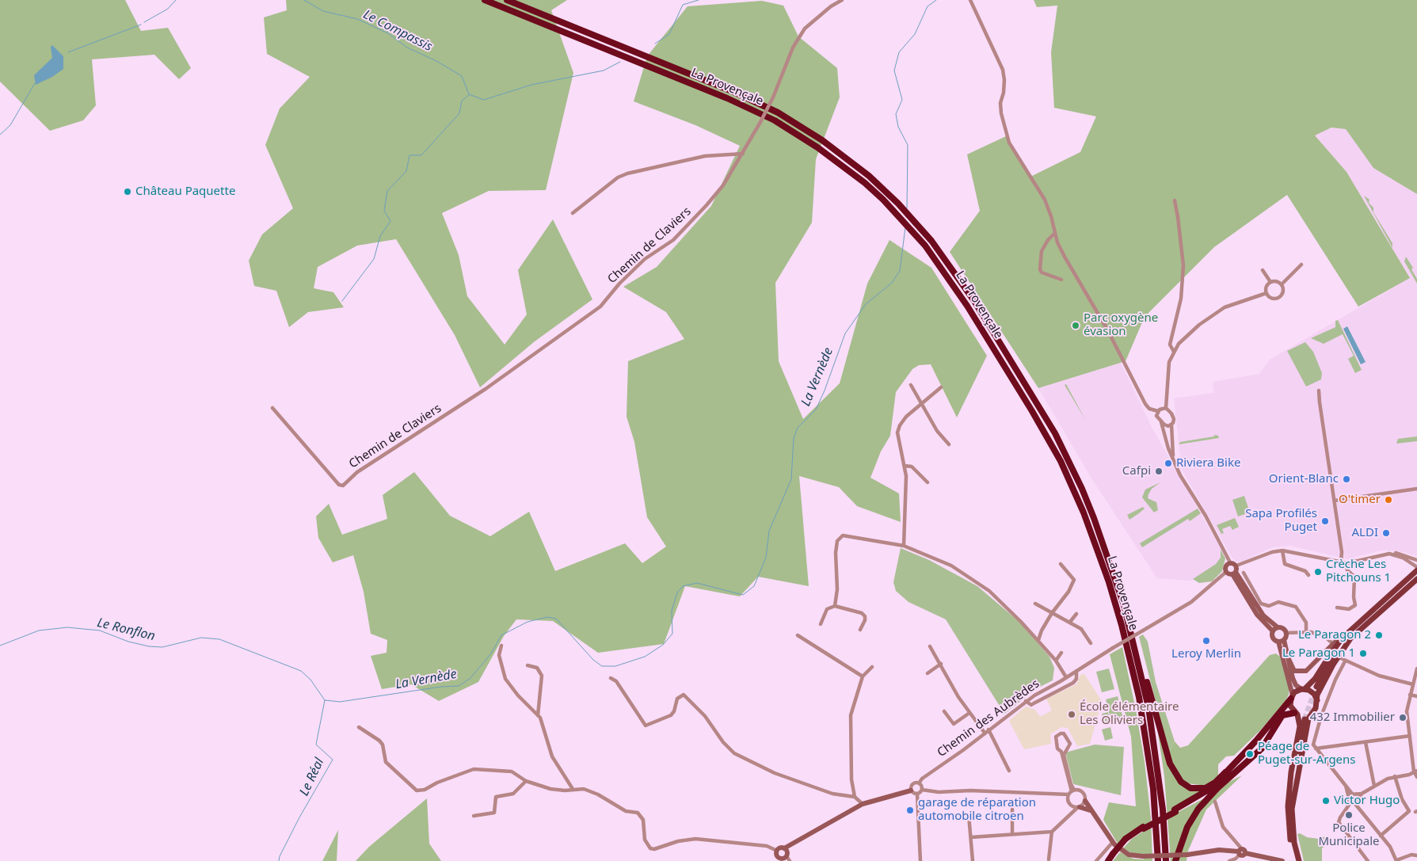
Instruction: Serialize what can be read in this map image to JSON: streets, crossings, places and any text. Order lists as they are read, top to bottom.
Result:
{
  "streets": {
    "highway": ["La Provençale"],
    "street": ["Chemin de Claviers", "Chemin des Aubrèdes"]
  },
  "water": [
    "Le Compassis",
    "La Vernède",
    "Le Ronflon",
    "Le Réal"
  ],
  "places": [
    "Château Paquette",
    "Parc oxygène évasion",
    "Riviera Bike",
    "Cafpi",
    "Orient-Blanc",
    "O'timer",
    "Sapa Profilés Puget",
    "ALDI",
    "Crèche Les Pitchouns 1",
    "Le Paragon 2",
    "Leroy Merlin",
    "Le Paragon 1",
    "École élémentaire Les Oliviers",
    "432 Immobilier",
    "Péage de Puget-sur-Argens",
    "Victor Hugo",
    "garage de réparation automobile citroen",
    "Police Municipale"
  ]
}
